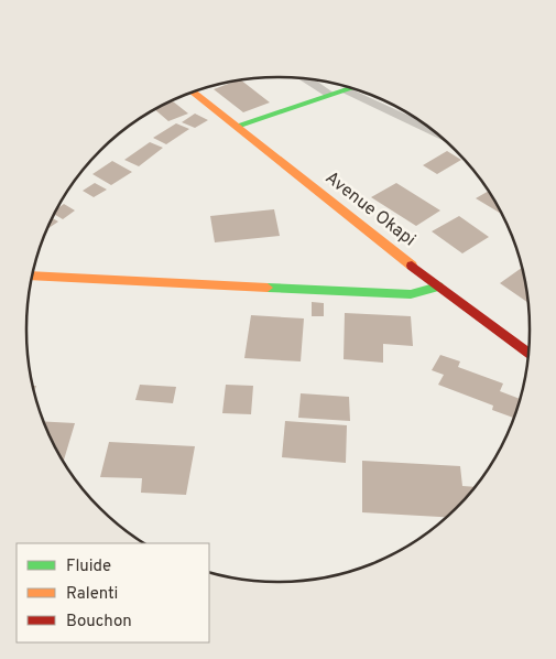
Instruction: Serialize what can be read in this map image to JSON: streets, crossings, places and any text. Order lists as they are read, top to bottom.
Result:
{
  "streets": {
    "street": ["Avenue Okapi"]
  },
  "legend": ["Fluide", "Ralenti", "Bouchon"]
}
